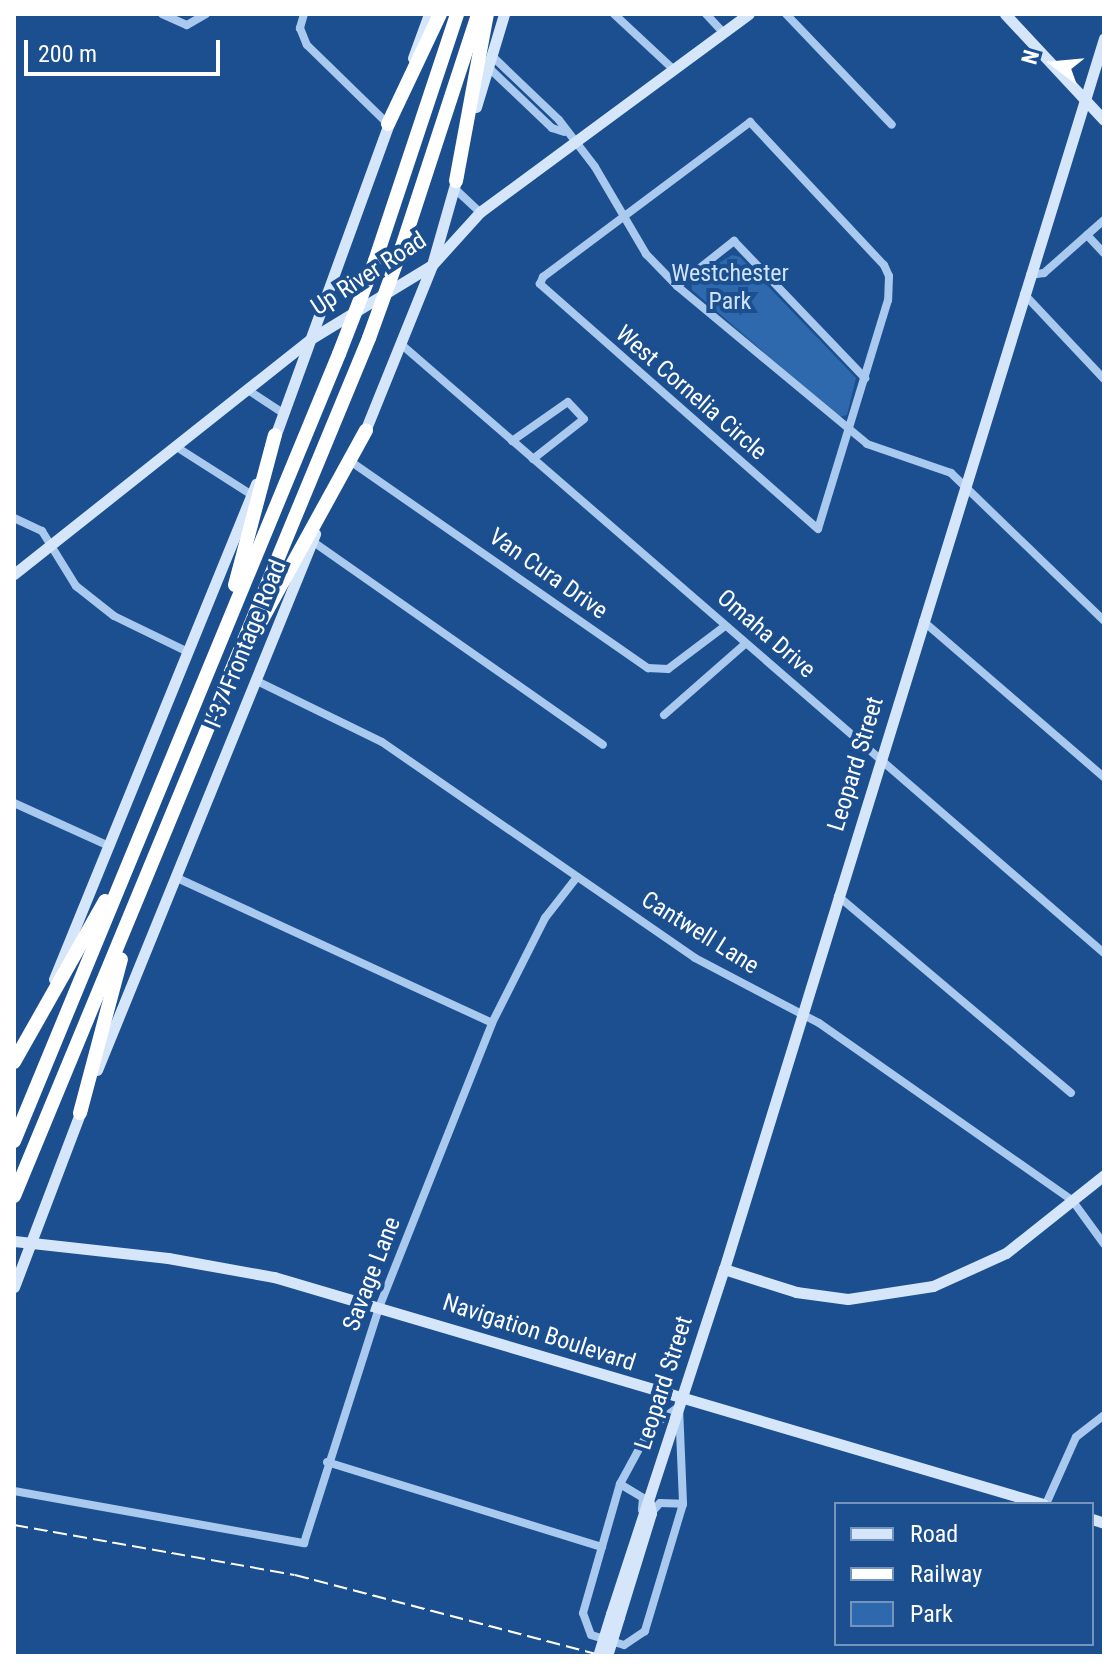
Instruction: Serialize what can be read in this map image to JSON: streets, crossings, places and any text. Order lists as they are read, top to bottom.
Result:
{
  "streets": {
    "main road": [
      "Up River Road",
      "I-37 Frontage Road",
      "Leopard Street",
      "Navigation Boulevard"
    ],
    "street": [
      "West Cornelia Circle",
      "Van Cura Drive",
      "Omaha Drive",
      "Cantwell Lane",
      "Savage Lane"
    ]
  },
  "crossings": [
    ["Up River Road", "I-37 Frontage Road"],
    ["Van Cura Drive", "Omaha Drive"],
    ["Van Cura Drive", "I-37 Frontage Road"],
    ["Omaha Drive", "I-37 Frontage Road"],
    ["Omaha Drive", "Leopard Street"],
    ["I-37 Frontage Road", "Cantwell Lane"],
    ["I-37 Frontage Road", "Navigation Boulevard"],
    ["Leopard Street", "Cantwell Lane"],
    ["Leopard Street", "Navigation Boulevard"],
    ["Cantwell Lane", "Savage Lane"],
    ["Savage Lane", "Navigation Boulevard"]
  ],
  "parks": ["Westchester Park"],
  "legend": ["Road", "Railway", "Park"],
  "scale_bar": "200 m",
  "north": "left"
}
